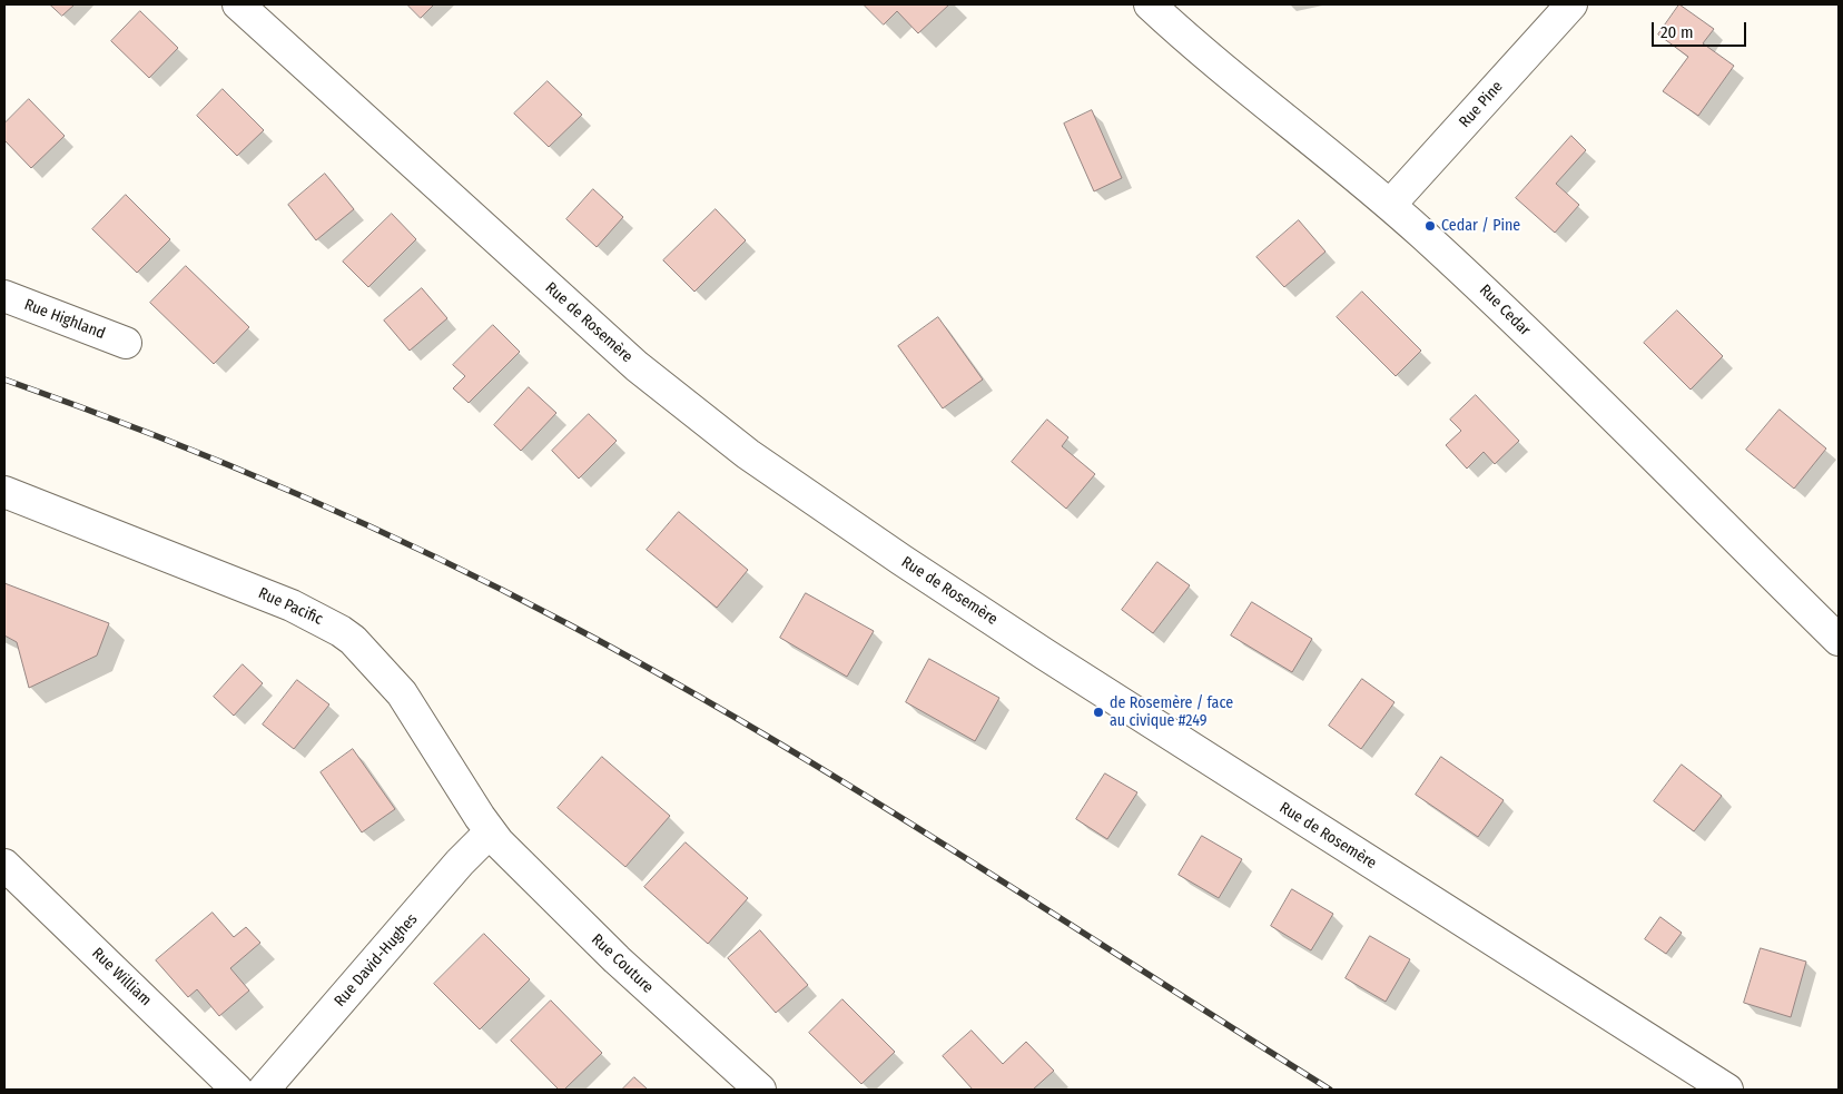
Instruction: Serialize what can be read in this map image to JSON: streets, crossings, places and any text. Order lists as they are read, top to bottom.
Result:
{
  "streets": {
    "street": [
      "Rue Pine",
      "Rue Cedar",
      "Rue Highland",
      "Rue de Rosemère",
      "Rue Pacific",
      "Rue David-Hughes",
      "Rue Couture",
      "Rue William"
    ]
  },
  "crossings": [
    ["Rue Pine", "Rue Cedar"],
    ["Rue Pacific", "Rue David-Hughes"],
    ["Rue Pacific", "Rue Couture"],
    ["Rue David-Hughes", "Rue Couture"]
  ],
  "places": ["Cedar / Pine", "de Rosemère / face au civique #249"],
  "scale_bar": "20 m"
}
